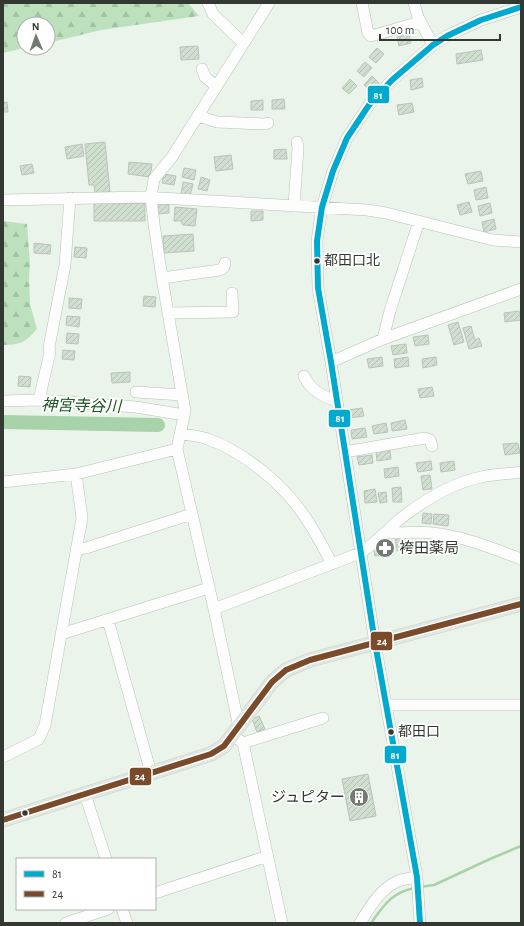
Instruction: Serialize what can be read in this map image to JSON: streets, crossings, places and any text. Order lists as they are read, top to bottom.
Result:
{
  "water": ["神宮寺谷川"],
  "places": {
    "other": ["都田口北", "都田口"],
    "pharmacy": ["袴田薬局"],
    "building": ["ジュピター"]
  },
  "lines": ["transit line 81", "transit line 24"],
  "legend": ["81", "24"],
  "scale_bar": "100 m",
  "north": "top"
}
